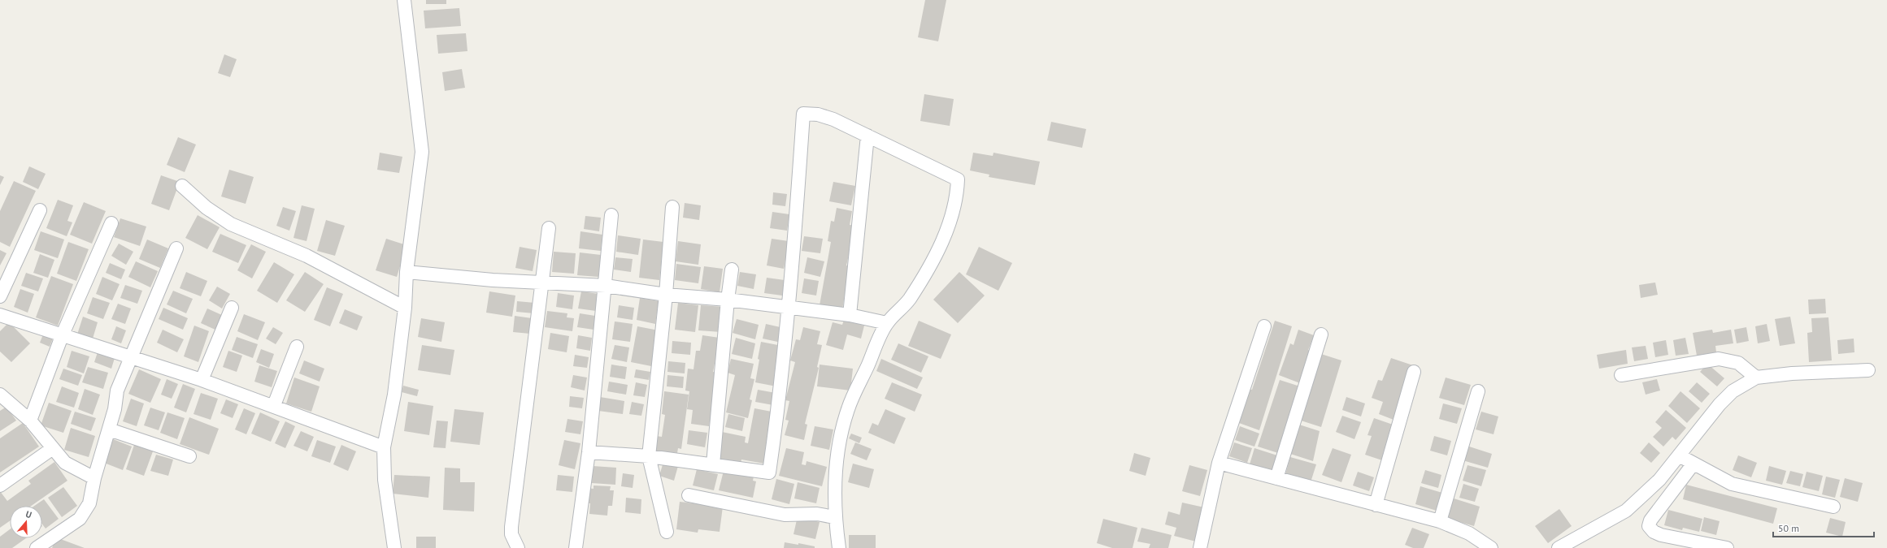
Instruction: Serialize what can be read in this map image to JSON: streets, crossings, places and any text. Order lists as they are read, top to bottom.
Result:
{
  "scale_bar": "50 m",
  "north": "top"
}
